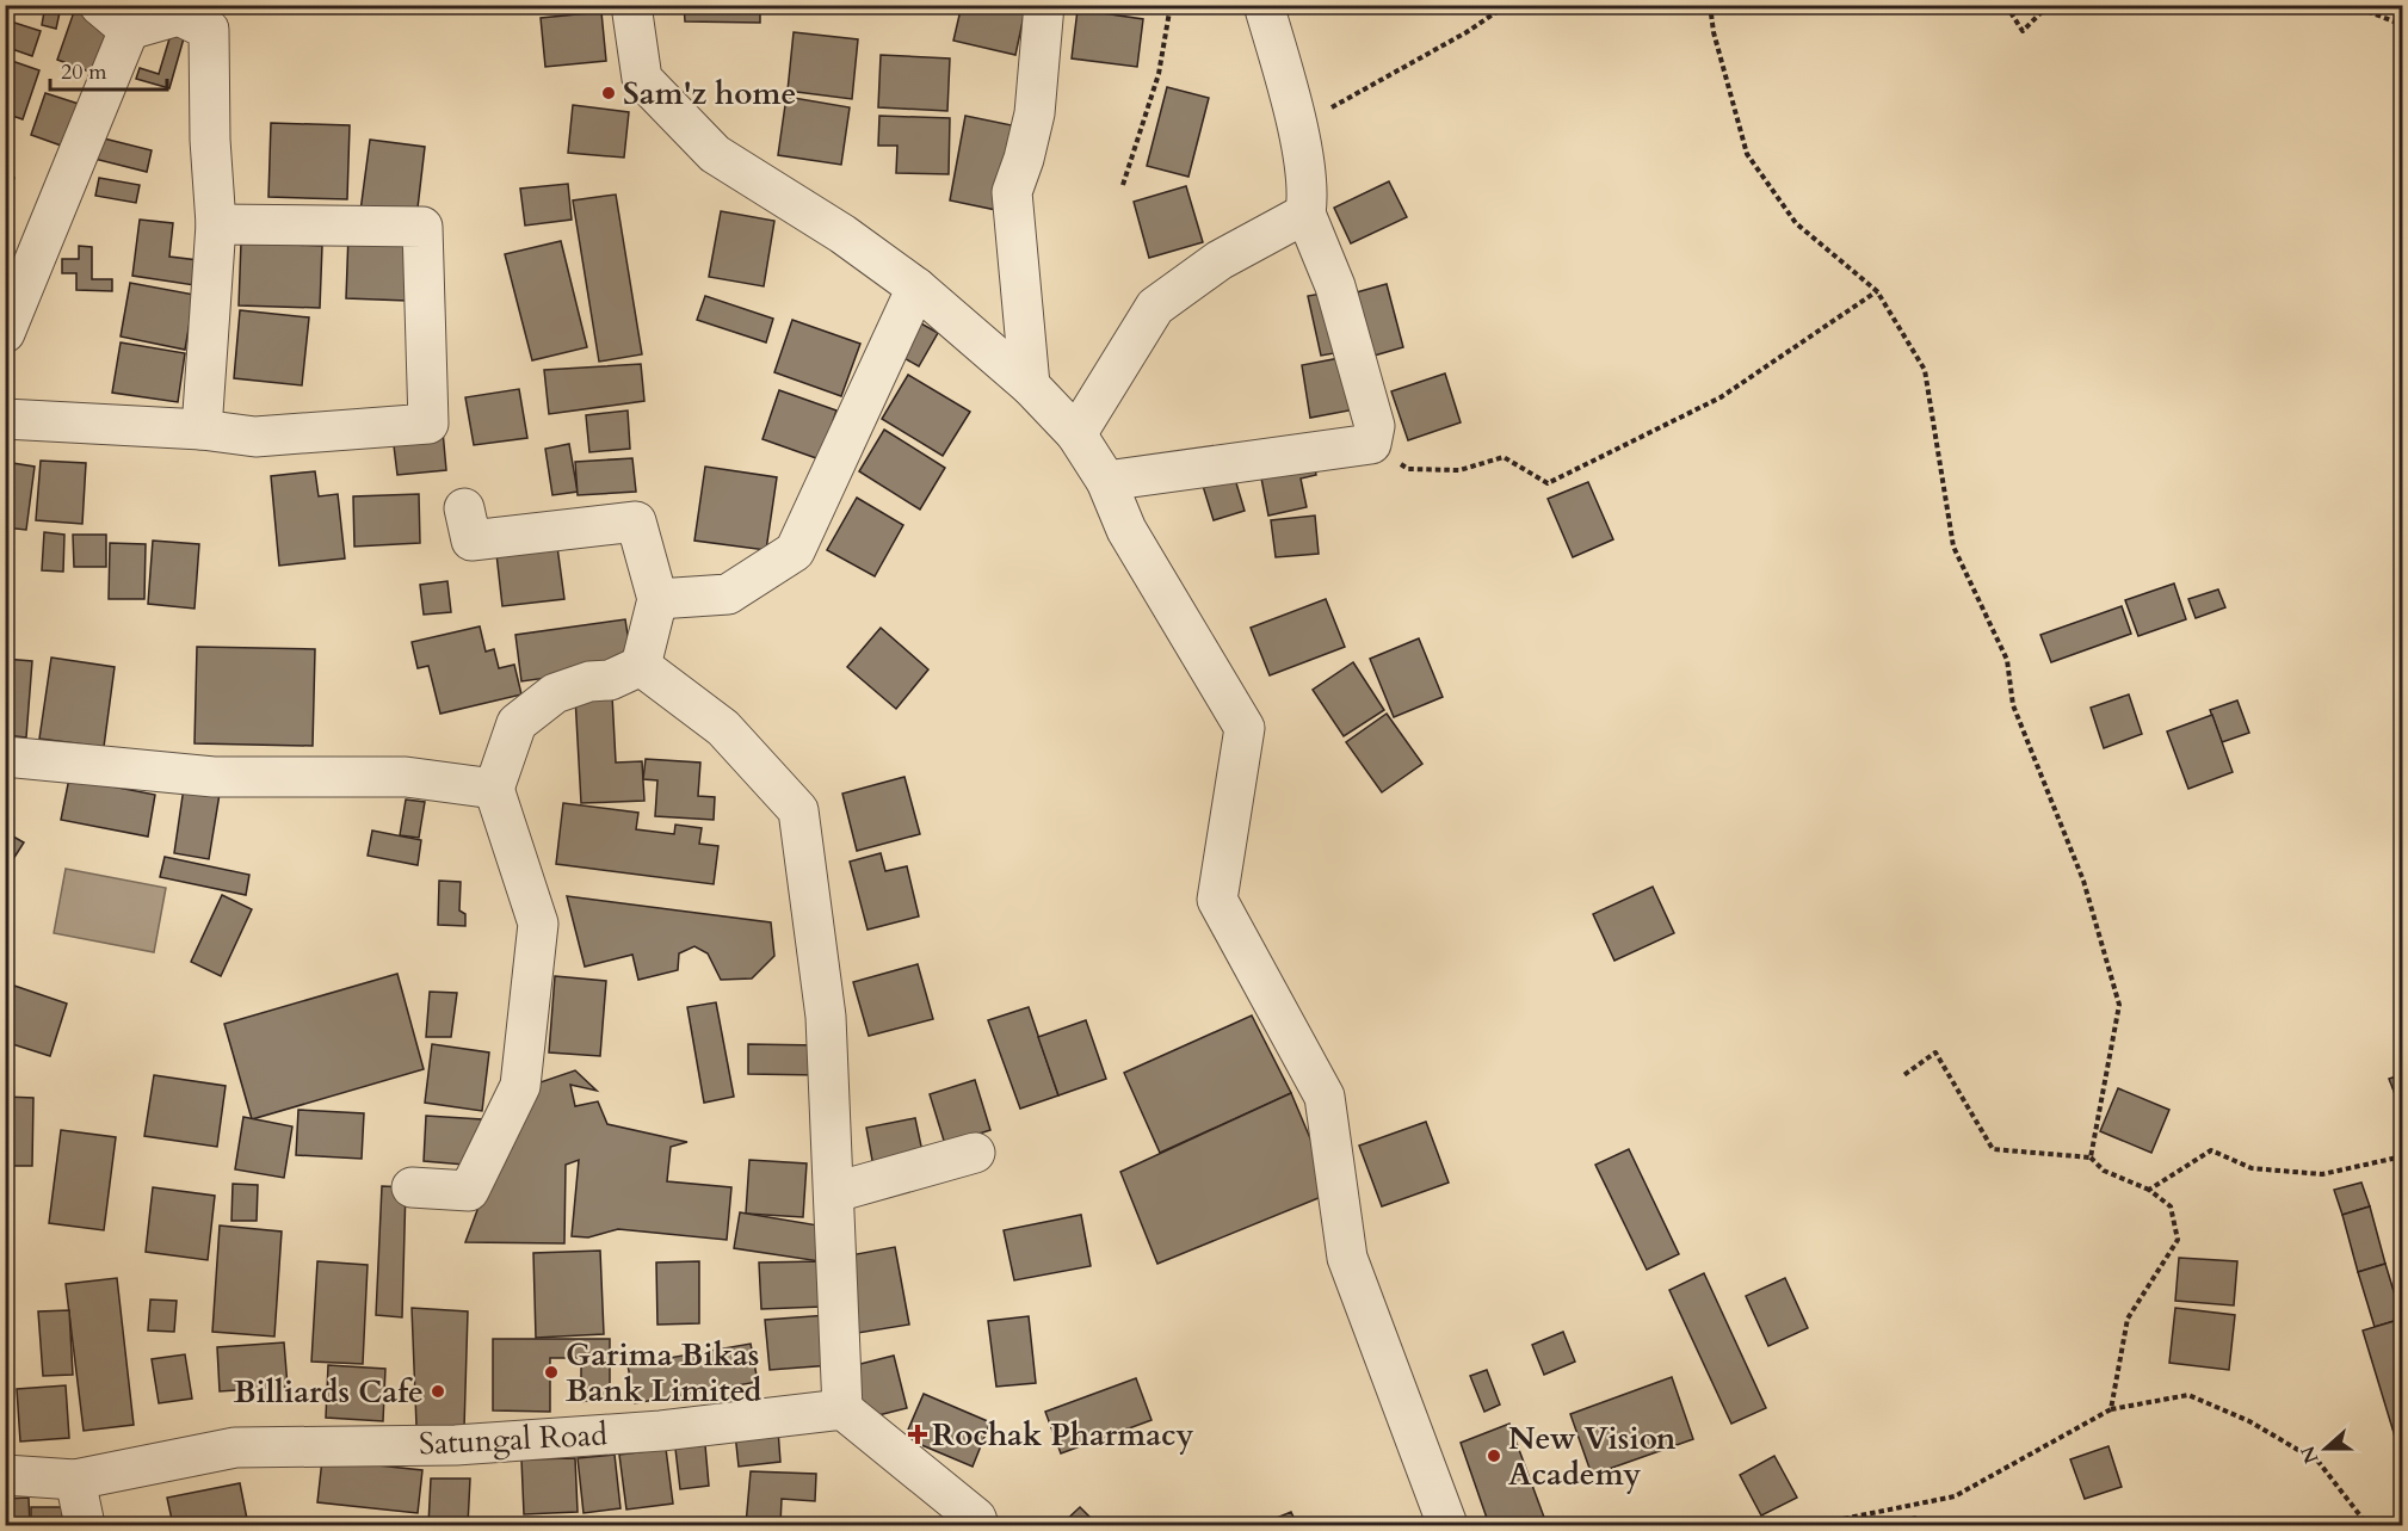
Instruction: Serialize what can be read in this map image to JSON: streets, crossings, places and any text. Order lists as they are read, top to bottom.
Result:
{
  "streets": {
    "street": ["Satungal Road"]
  },
  "places": {
    "other": [
      "Sam'z home",
      "Garima Bikas Bank Limited",
      "Billiards Cafe",
      "New Vision Academy"
    ],
    "health": ["Rochak Pharmacy"]
  },
  "scale_bar": "20 m",
  "north": "left"
}
